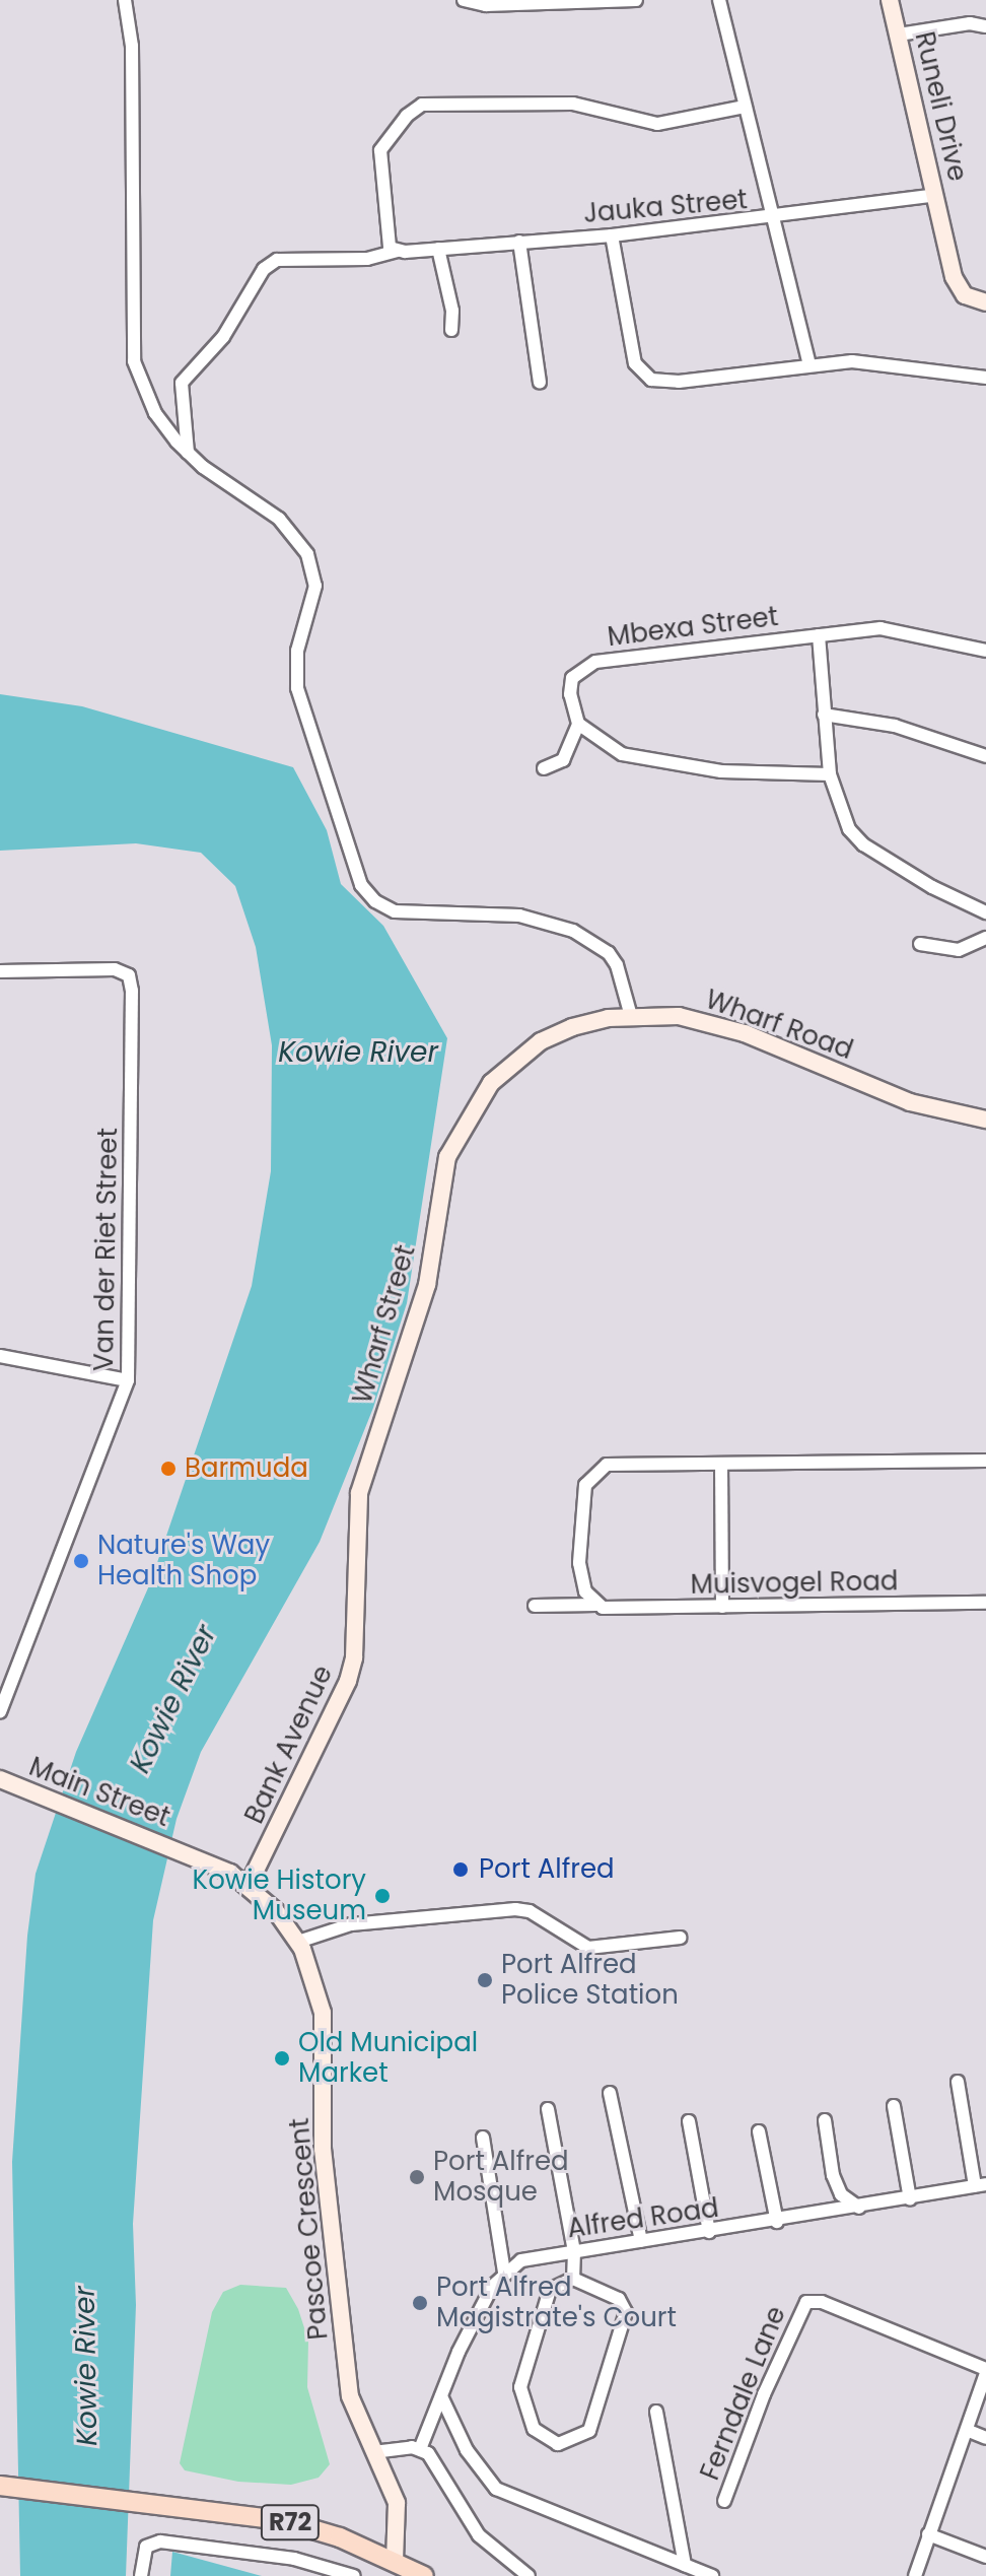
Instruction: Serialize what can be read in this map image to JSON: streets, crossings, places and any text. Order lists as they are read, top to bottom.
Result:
{
  "streets": {
    "main road": ["R72"],
    "street": [
      "Runeli Drive",
      "Jauka Street",
      "Mbexa Street",
      "Wharf Road",
      "Van der Riet Street",
      "Wharf Street",
      "Muisvogel Road",
      "Bank Avenue",
      "Main Street",
      "Alfred Road",
      "Pascoe Crescent",
      "Ferndale Lane"
    ]
  },
  "crossings": [
    ["Runeli Drive", "Jauka Street"],
    ["Wharf Road", "Wharf Street"],
    ["Wharf Street", "Bank Avenue"],
    ["Bank Avenue", "Pascoe Crescent"],
    ["Main Street", "Pascoe Crescent"],
    ["Pascoe Crescent", "R72"]
  ],
  "water": ["Kowie River"],
  "places": [
    "Barmuda",
    "Nature's Way Health Shop",
    "Port Alfred",
    "Kowie History Museum",
    "Port Alfred Police Station",
    "Old Municipal Market",
    "Port Alfred Mosque",
    "Port Alfred Magistrate's Court"
  ]
}
